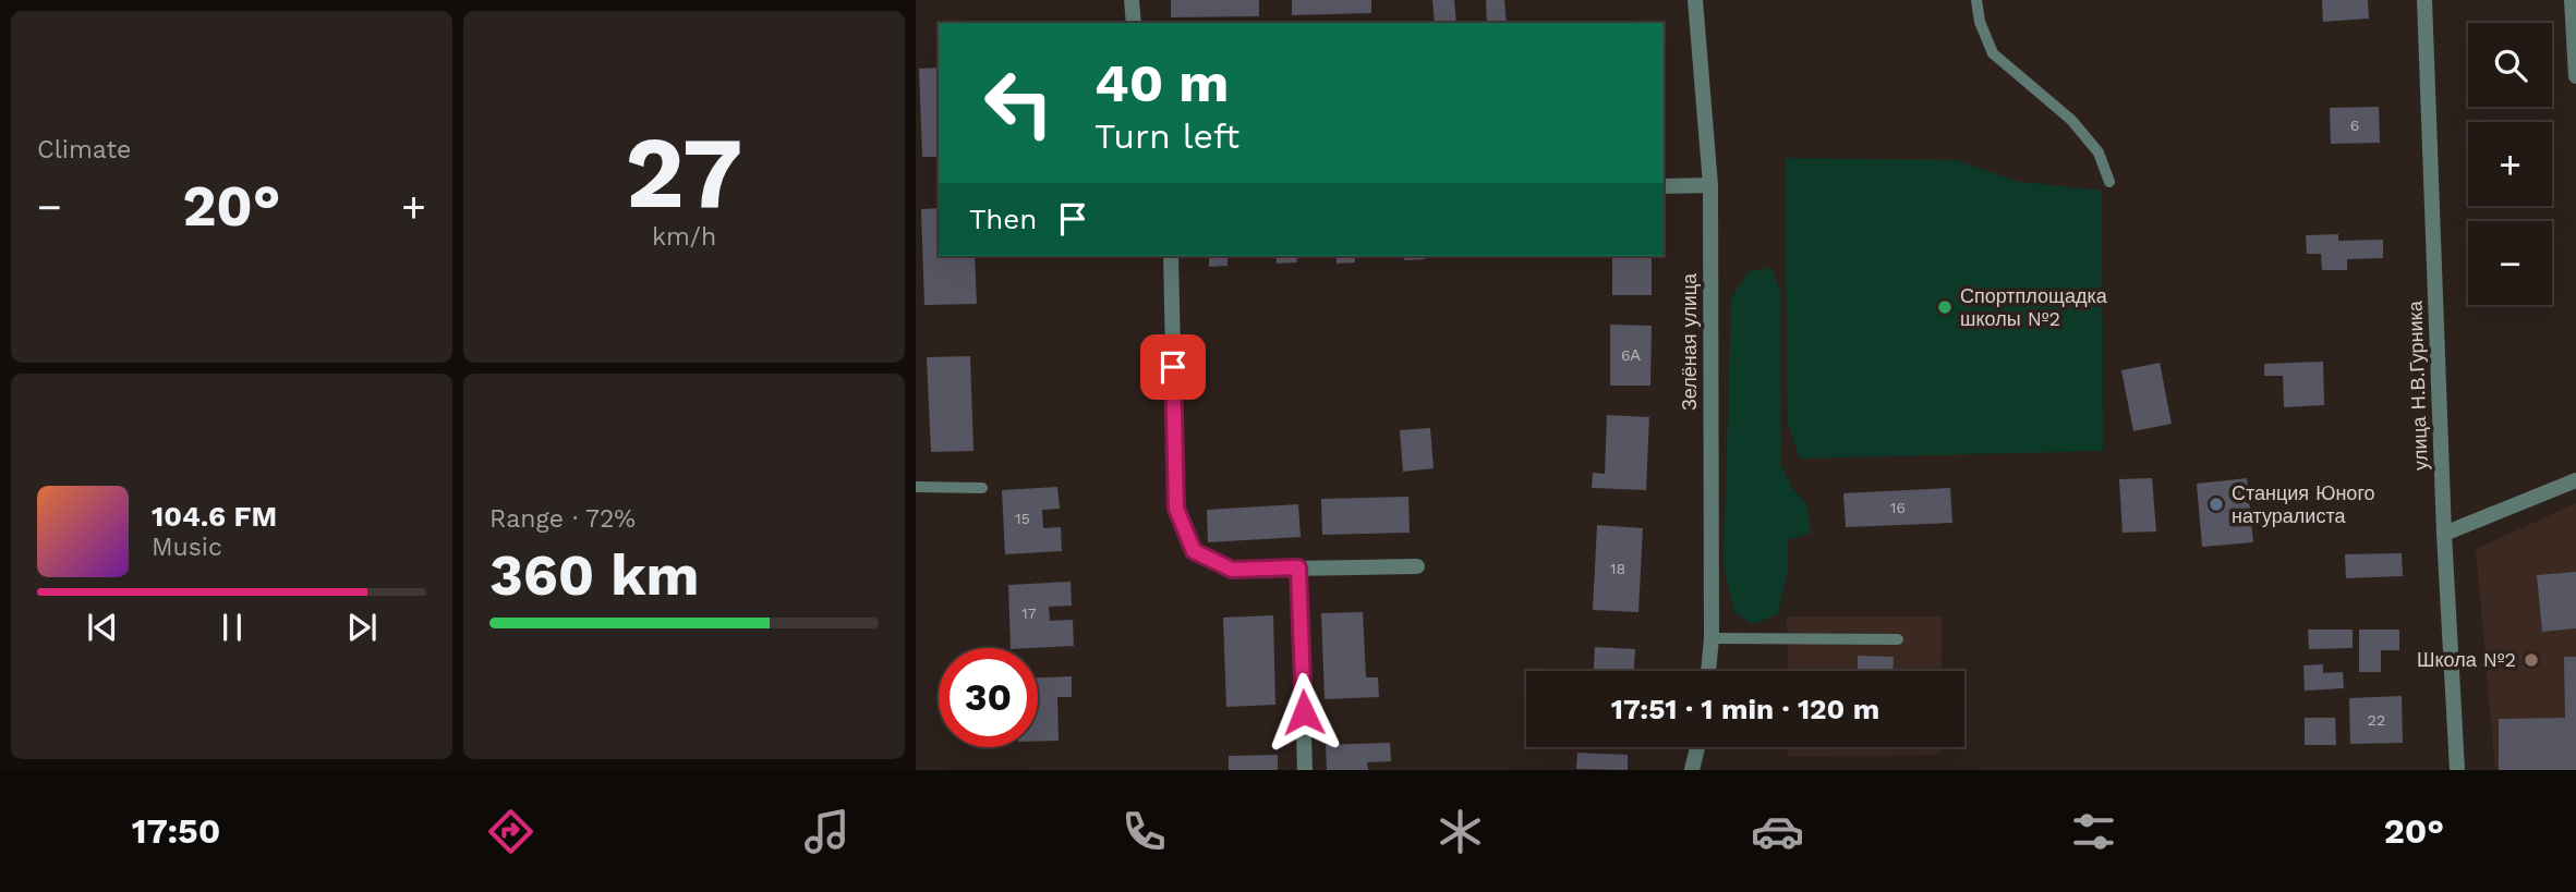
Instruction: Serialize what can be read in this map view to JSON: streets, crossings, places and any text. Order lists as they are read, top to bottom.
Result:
{
  "streets": {
    "street": ["Зелёная улица", "улица Н.В.Гурника"]
  },
  "places": ["Спортплощадка школы №2", "Станция Юного натуралиста", "Школа №2"],
  "house_numbers": [
    "6",
    "6А",
    "16",
    "15",
    "18",
    "17",
    "22"
  ],
  "page": {
    "tile": [
      "Climate",
      ["27", "km/h"],
      ["Range · 72%", "360 km"]
    ],
    "map_buttons": ["+", "−"],
    "turn": ["40 m", "Turn left"],
    "heat": ["−", "20°", "+"],
    "then": "Then",
    "song": ["104.6 FM", "Music"],
    "limit": "30",
    "trip": "17:51 · 1 min · 120 m",
    "tabs": ["17:50", "20°"]
  }
}
